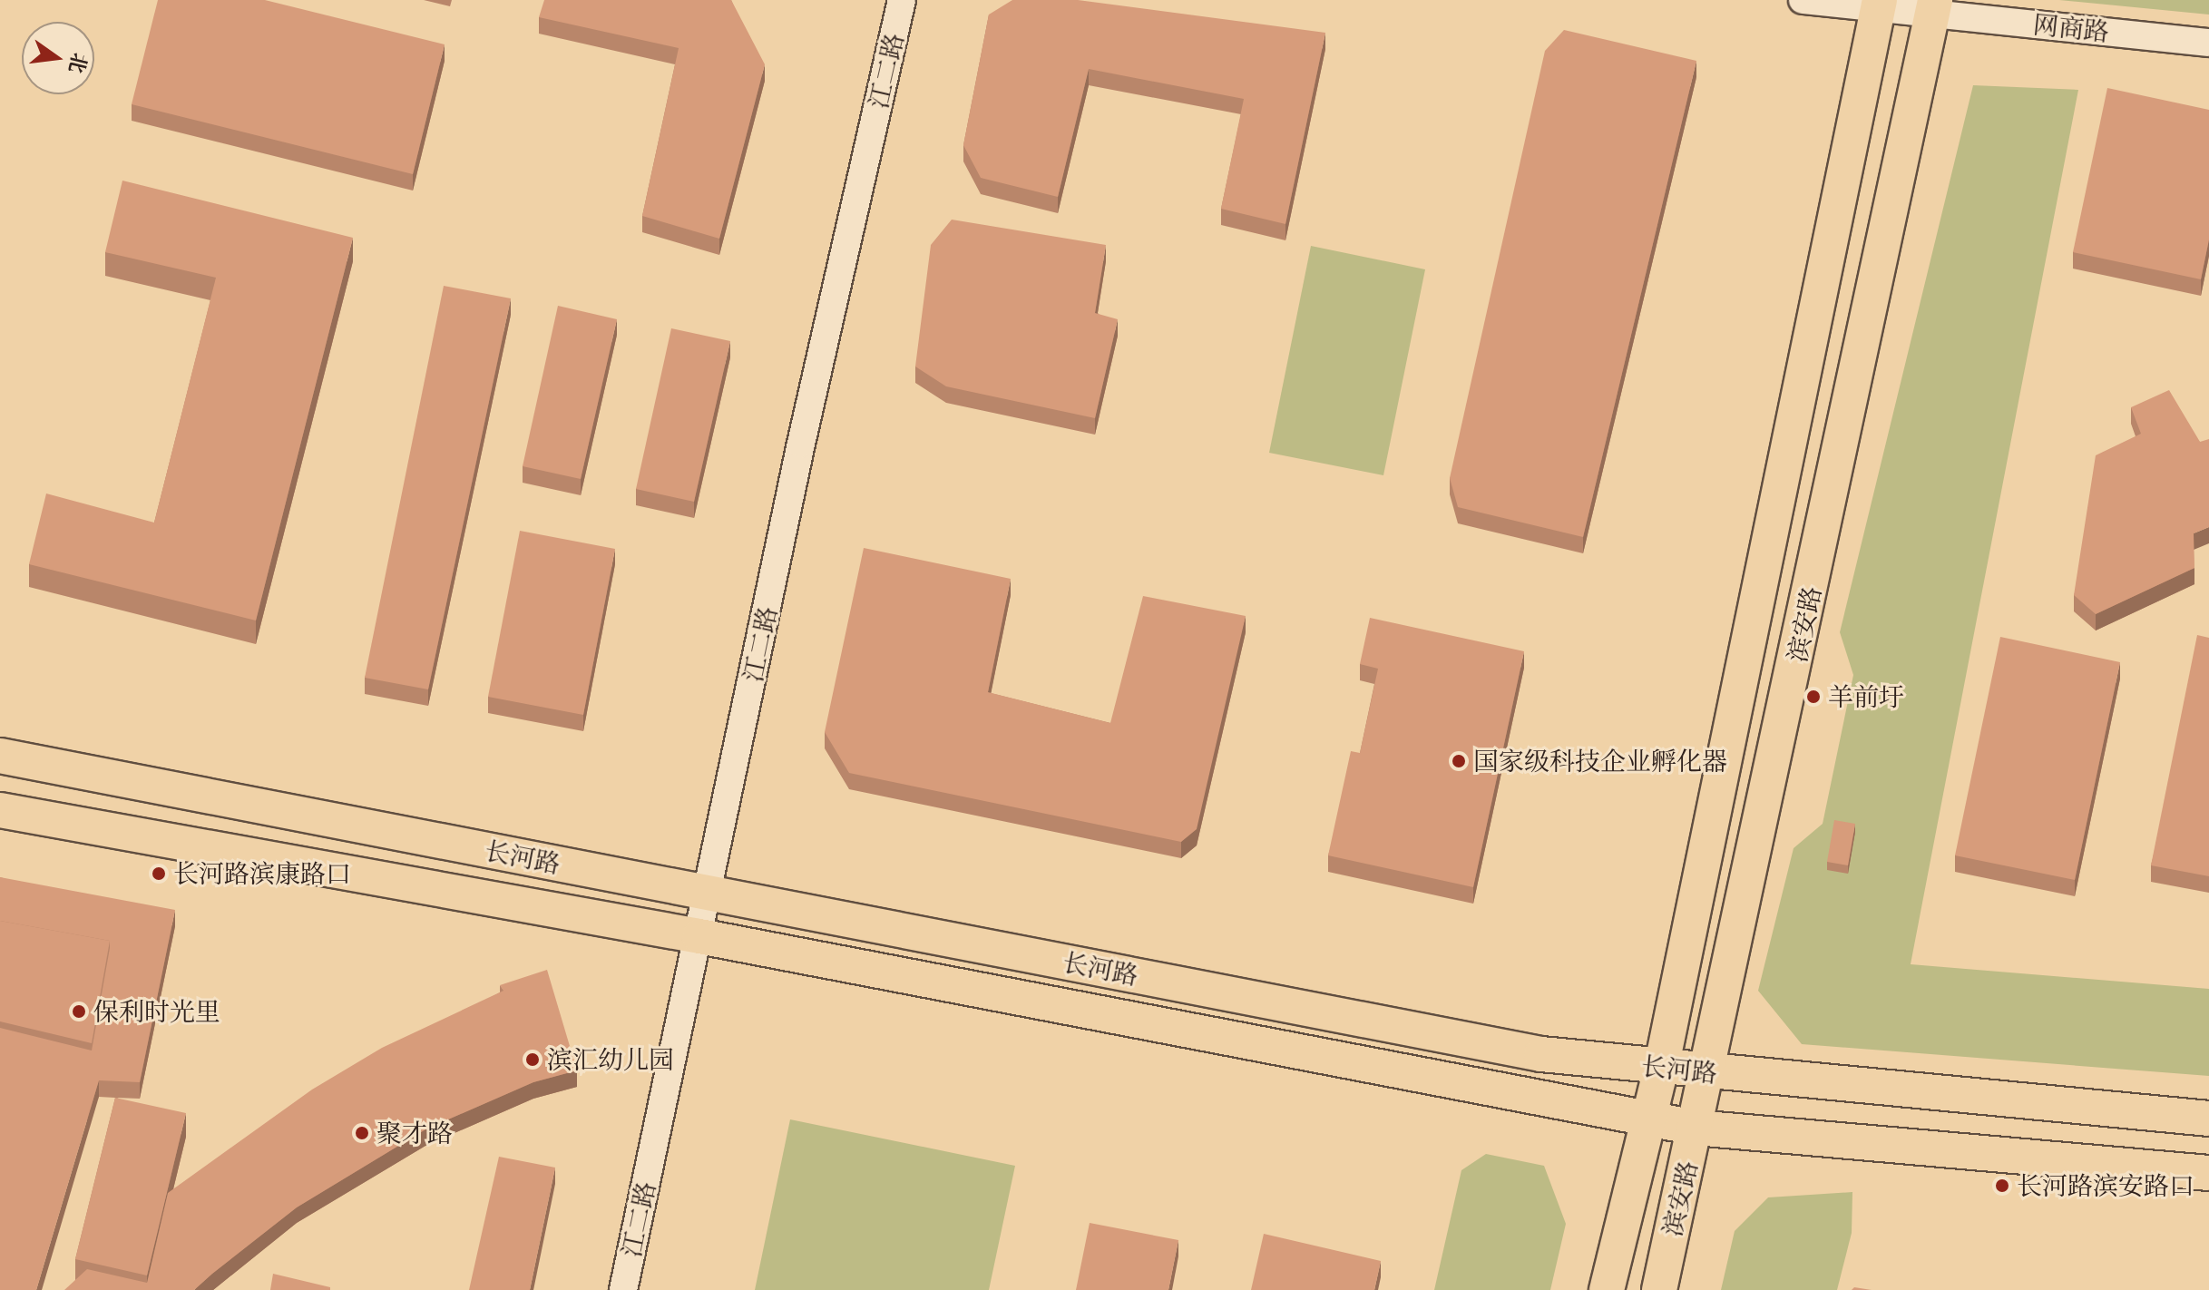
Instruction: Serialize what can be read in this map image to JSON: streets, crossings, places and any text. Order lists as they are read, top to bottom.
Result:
{
  "streets": {
    "main road": ["滨安路", "长河路"],
    "street": ["网商路", "江二路"]
  },
  "crossings": [
    ["网商路", "滨安路"],
    ["江二路", "长河路"],
    ["滨安路", "长河路"]
  ],
  "places": [
    "羊前圩",
    "国家级科技企业孵化器",
    "长河路滨康路口",
    "保利时光里",
    "滨汇幼儿园",
    "聚才路",
    "长河路滨安路口"
  ],
  "north": "right"
}
